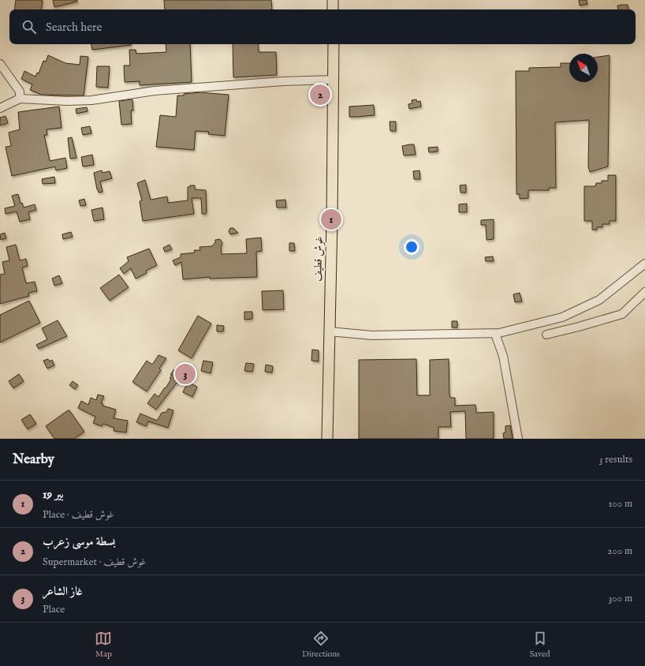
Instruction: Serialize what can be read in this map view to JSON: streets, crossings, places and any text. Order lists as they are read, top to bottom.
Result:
{
  "streets": {
    "main road": ["غوش قطيف"]
  },
  "north": "top left",
  "page": {
    "search": "Search here",
    "pins": ["2", "1", "3"],
    "heading": ["Nearby", "3 results"],
    "list": [
      {
        "mark": "1",
        "name": "بير 19",
        "note": "Place · غوش قطيف",
        "value": "100 m"
      },
      {
        "mark": "2",
        "name": "بسطة موسى زعرب",
        "note": "Supermarket · غوش قطيف",
        "value": "200 m"
      },
      {
        "mark": "3",
        "name": "غاز الشاعر",
        "note": "Place",
        "value": "300 m"
      }
    ],
    "nav": ["Map", "Directions", "Saved"]
  }
}
